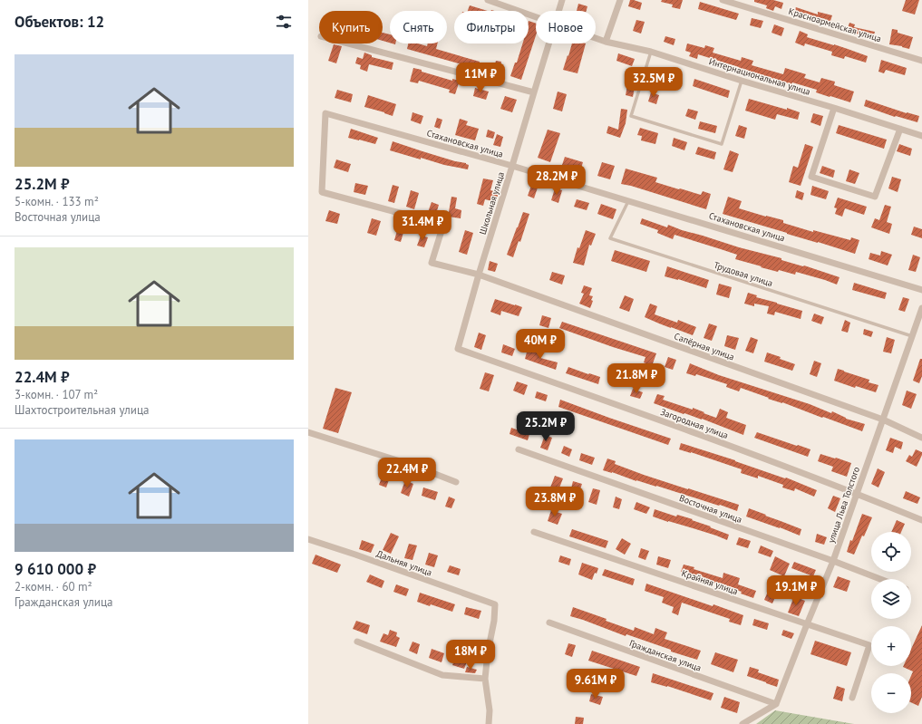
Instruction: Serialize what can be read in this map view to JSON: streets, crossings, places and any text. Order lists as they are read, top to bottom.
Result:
{
  "streets": {
    "street": [
      "Красноармейская улица",
      "Интернациональная улица",
      "Стахановская улица",
      "Школьная улица",
      "Сапёрная улица",
      "Загородная улица",
      "улица Льва Толстого",
      "Восточная улица",
      "Дальняя улица",
      "Крайняя улица",
      "Гражданская улица"
    ],
    "lane": ["Трудовая улица"]
  },
  "crossings": [
    ["Стахановская улица", "Школьная улица"],
    ["Стахановская улица", "Трудовая улица"],
    ["Стахановская улица", "Сапёрная улица"],
    ["Школьная улица", "Сапёрная улица"],
    ["Школьная улица", "Загородная улица"],
    ["Трудовая улица", "улица Льва Толстого"],
    ["Сапёрная улица", "улица Льва Толстого"],
    ["Загородная улица", "улица Льва Толстого"],
    ["улица Льва Толстого", "Восточная улица"],
    ["улица Льва Толстого", "Крайняя улица"],
    ["улица Льва Толстого", "Гражданская улица"]
  ],
  "page": {
    "heading": "Объектов: 12",
    "chip": [
      "Купить",
      "Снять",
      "Фильтры",
      "Новое"
    ],
    "list": [
      {
        "name": "25.2M ₽",
        "note": "5-комн. · 133 m² · Восточная улица"
      },
      {
        "name": "22.4M ₽",
        "note": "3-комн. · 107 m² · Шахтостроительная улица"
      },
      {
        "name": "9 610 000 ₽",
        "note": "2-комн. · 60 m² · Гражданская улица"
      }
    ],
    "price": [
      "11M ₽",
      "32.5M ₽",
      "28.2M ₽",
      "31.4M ₽",
      "40M ₽",
      "21.8M ₽",
      "25.2M ₽",
      "22.4M ₽",
      "23.8M ₽",
      "19.1M ₽",
      "18M ₽",
      "9.61M ₽"
    ],
    "map_buttons": ["+", "−"]
  }
}
